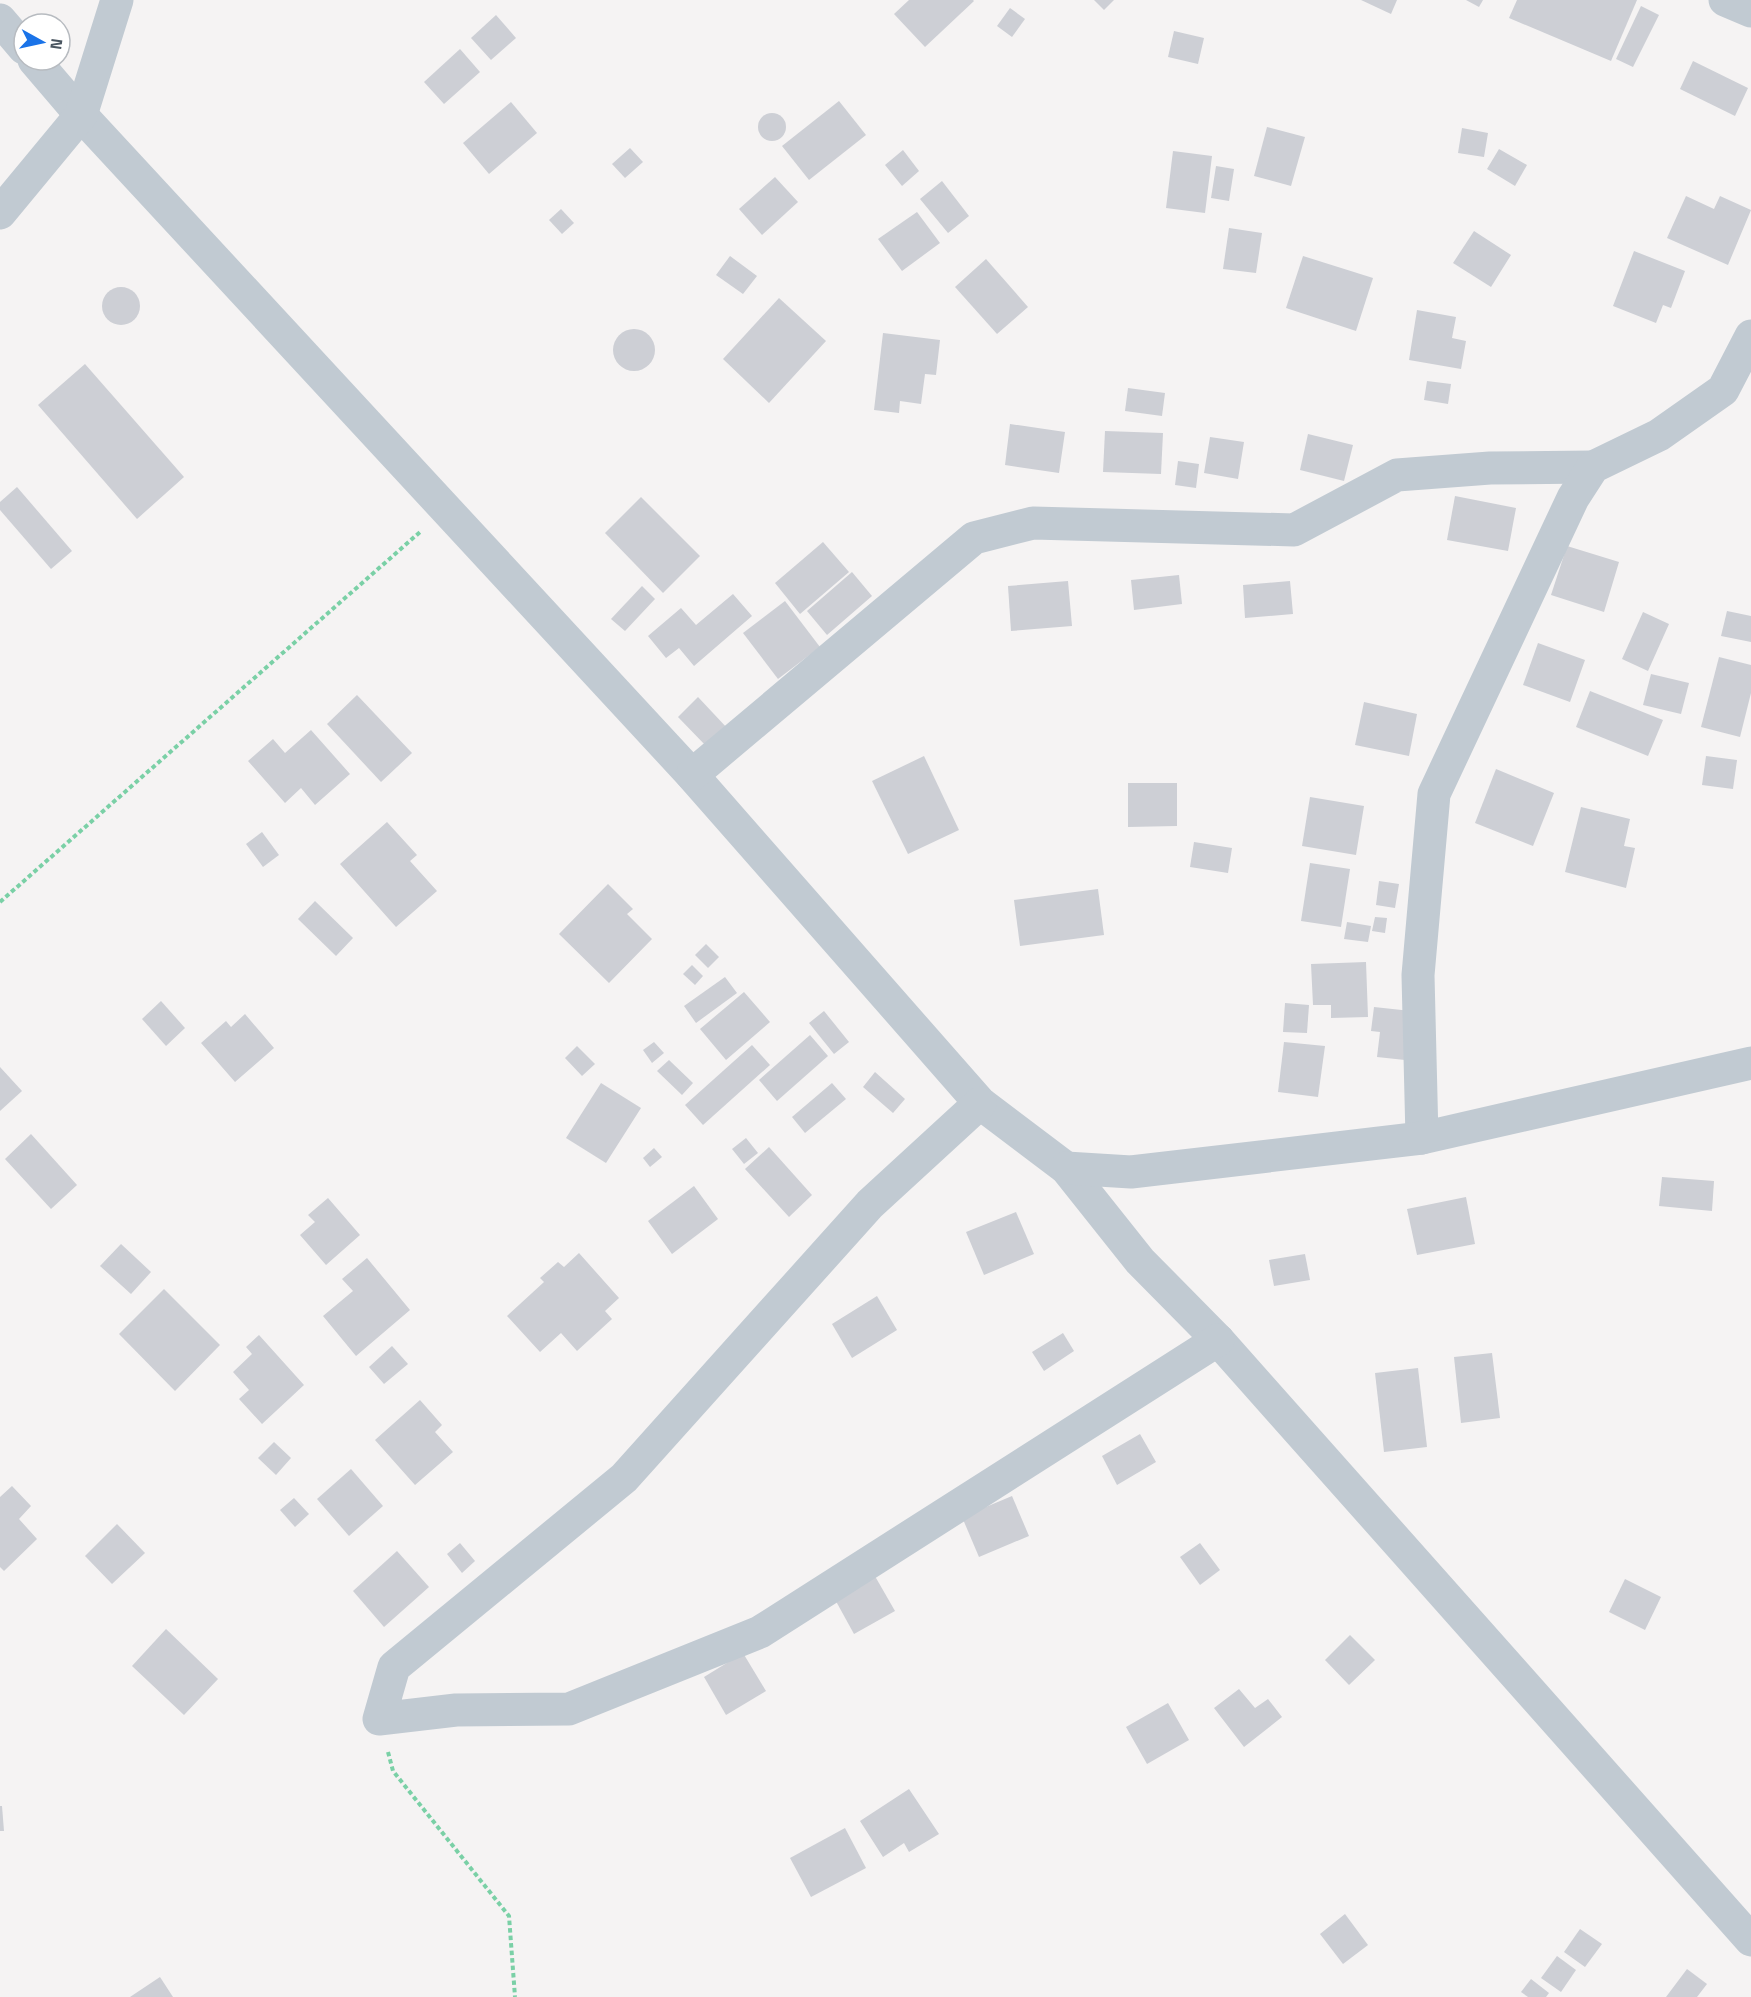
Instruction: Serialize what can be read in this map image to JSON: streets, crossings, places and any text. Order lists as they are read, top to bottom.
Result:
{
  "north": "right"
}
